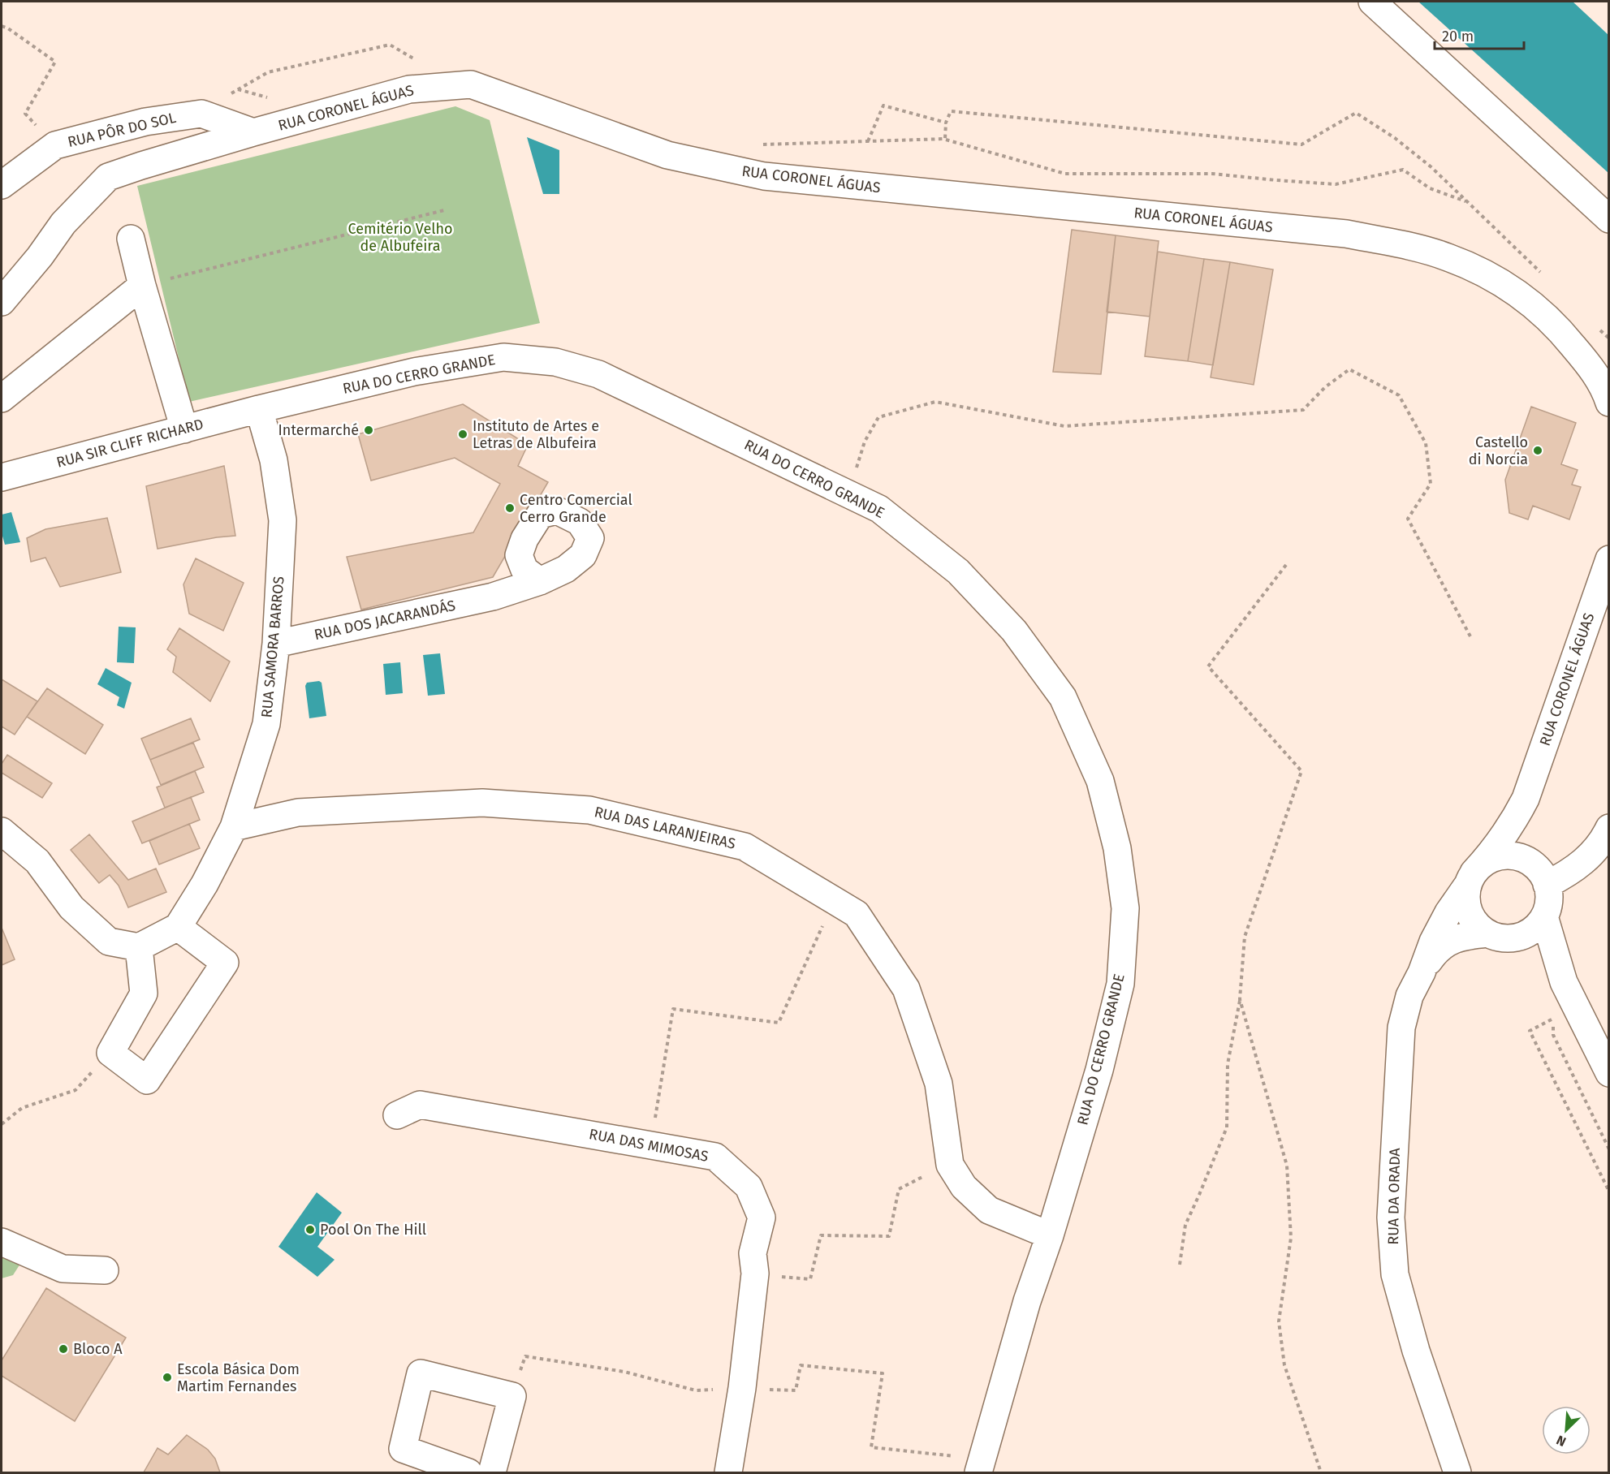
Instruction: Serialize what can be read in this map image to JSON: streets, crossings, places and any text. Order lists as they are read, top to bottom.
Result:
{
  "streets": {
    "street": [
      "RUA CORONEL ÁGUAS",
      "RUA PÔR DO SOL",
      "RUA DO CERRO GRANDE",
      "RUA SIR CLIFF RICHARD",
      "RUA DOS JACARANDÁS",
      "RUA SAMORA BARROS",
      "RUA DAS LARANJEIRAS",
      "RUA DAS MIMOSAS",
      "RUA DA ORADA"
    ]
  },
  "crossings": [
    ["RUA CORONEL ÁGUAS", "RUA PÔR DO SOL"],
    ["RUA DO CERRO GRANDE", "RUA SIR CLIFF RICHARD"],
    ["RUA DO CERRO GRANDE", "RUA SAMORA BARROS"],
    ["RUA DO CERRO GRANDE", "RUA DAS LARANJEIRAS"],
    ["RUA SIR CLIFF RICHARD", "RUA SAMORA BARROS"],
    ["RUA DOS JACARANDÁS", "RUA SAMORA BARROS"],
    ["RUA SAMORA BARROS", "RUA DAS LARANJEIRAS"]
  ],
  "parks": ["Cemitério Velho de Albufeira"],
  "places": [
    "Intermarché",
    "Instituto de Artes e Letras de Albufeira",
    "Castello di Norcia",
    "Centro Comercial Cerro Grande",
    "Pool On The Hill",
    "Bloco A",
    "Escola Básica Dom Martim Fernandes"
  ],
  "scale_bar": "20 m",
  "north": "bottom left"
}
